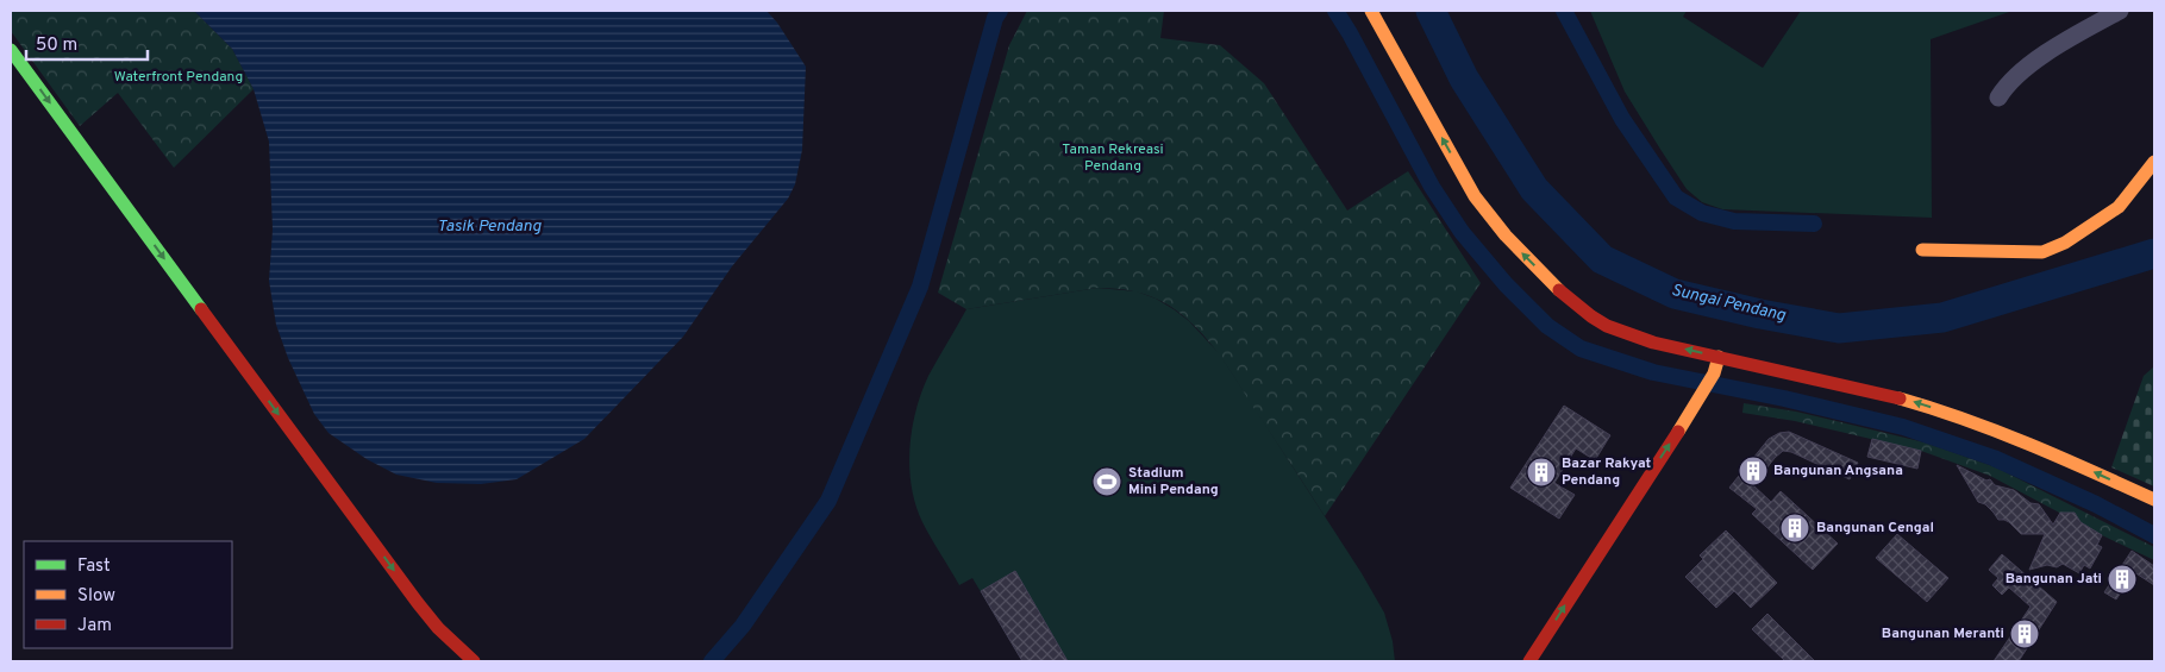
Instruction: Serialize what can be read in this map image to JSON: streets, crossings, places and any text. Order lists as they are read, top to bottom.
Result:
{
  "water": ["Tasik Pendang", "Sungai Pendang"],
  "parks": ["Waterfront Pendang", "Taman Rekreasi Pendang"],
  "places": {
    "building": [
      "Bangunan Angsana",
      "Bazar Rakyat Pendang",
      "Bangunan Cengal",
      "Bangunan Jati",
      "Bangunan Meranti"
    ],
    "sports": ["Stadium Mini Pendang"]
  },
  "legend": ["Fast", "Slow", "Jam"],
  "scale_bar": "50 m"
}
